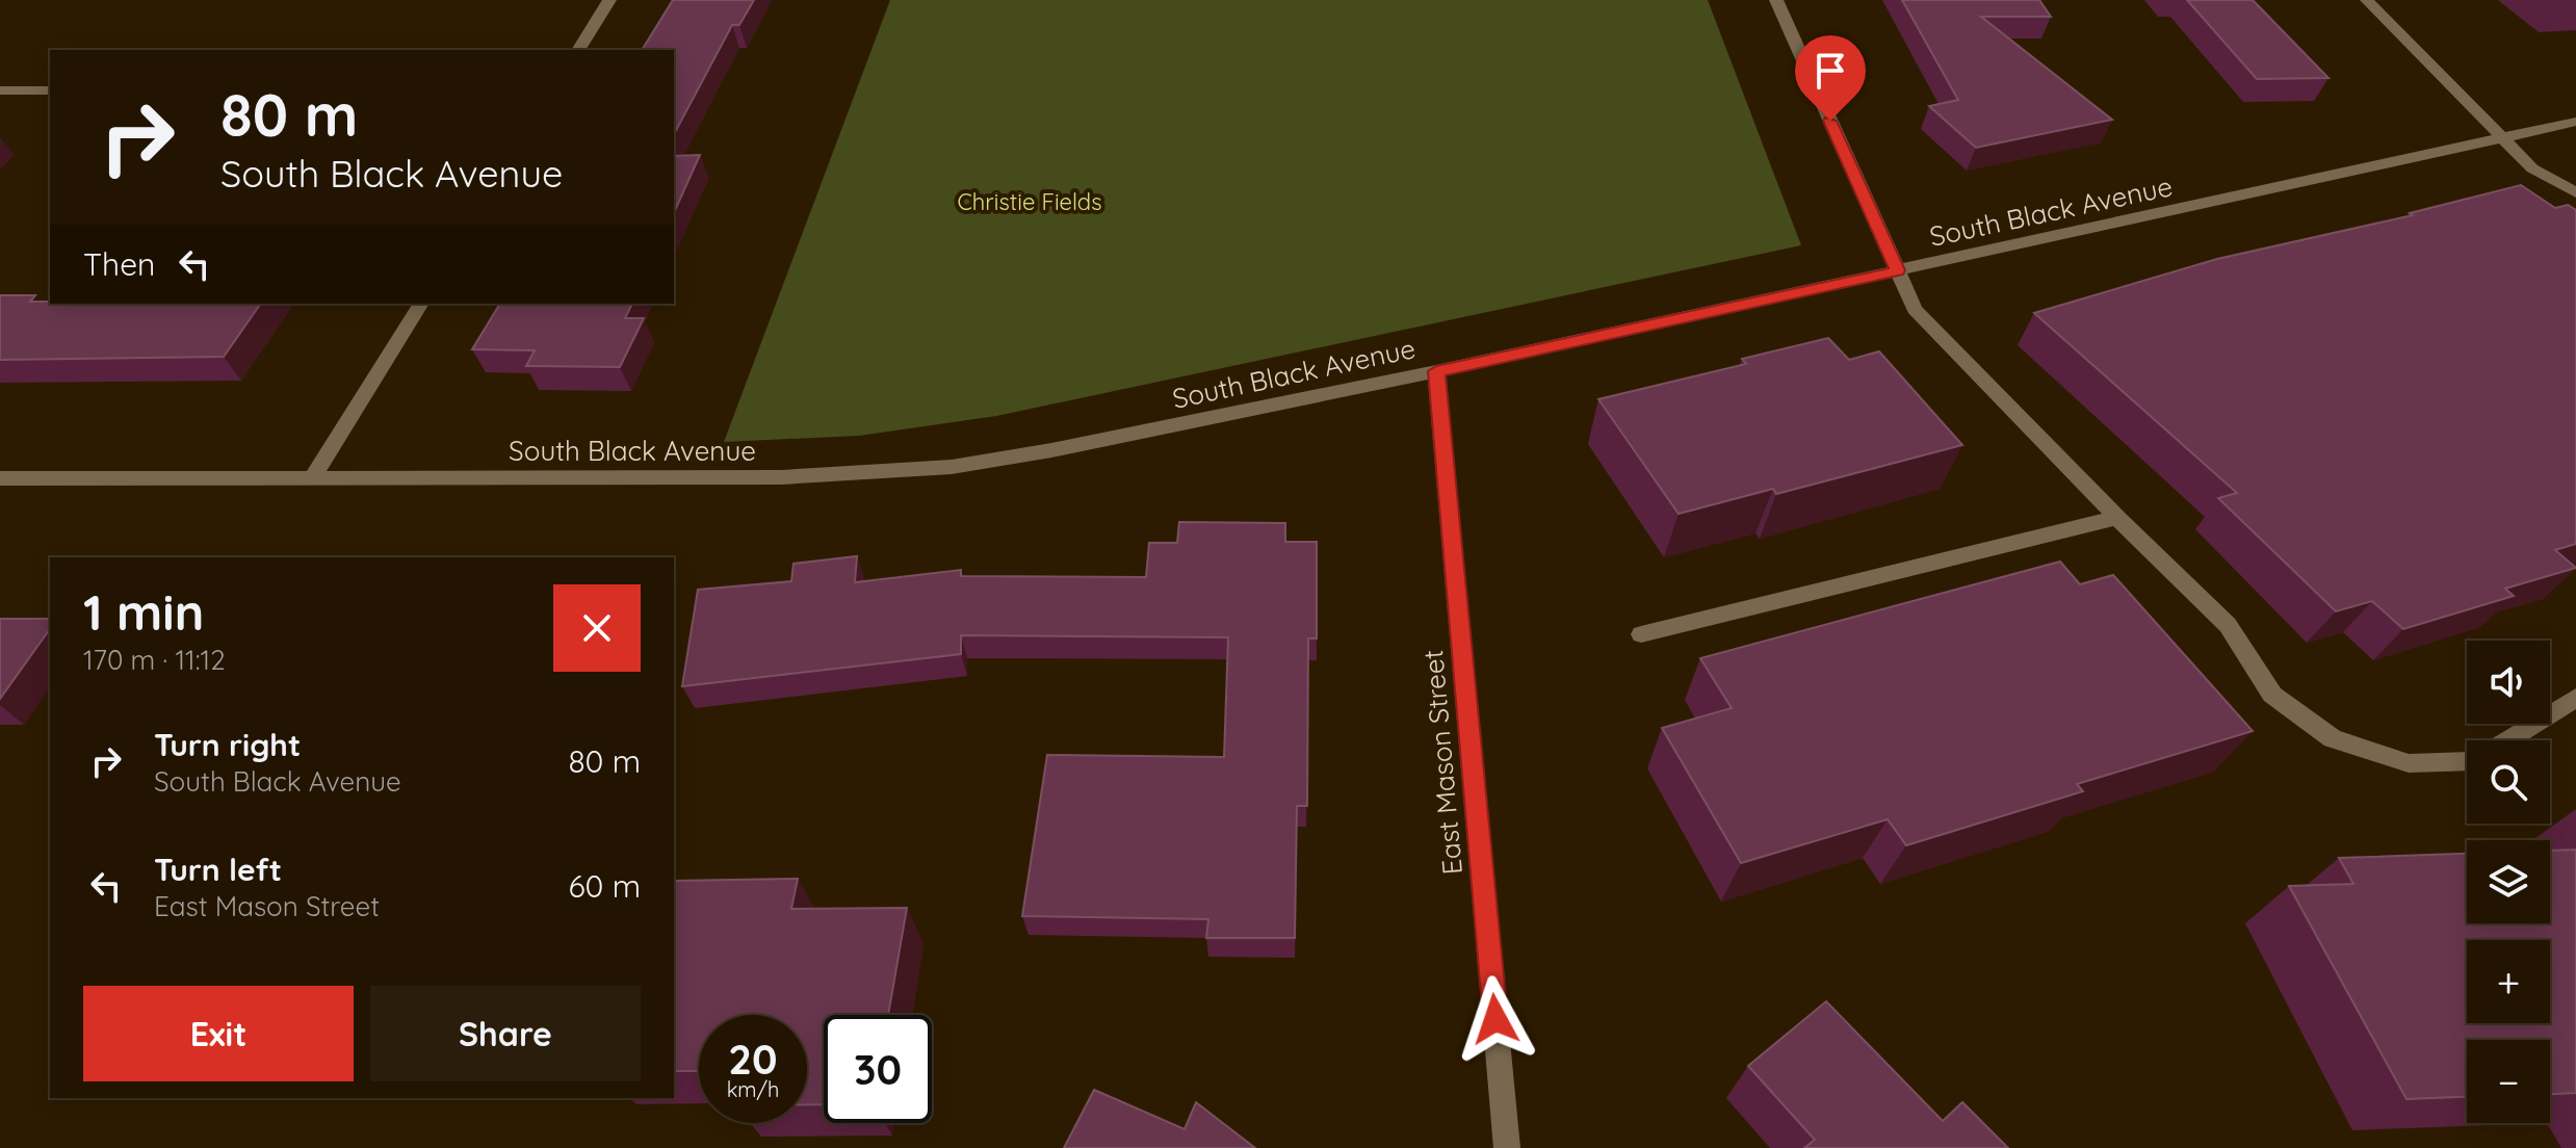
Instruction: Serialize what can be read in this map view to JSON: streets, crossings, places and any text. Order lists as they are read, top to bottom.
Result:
{
  "streets": {
    "street": ["South Black Avenue", "East Mason Street"]
  },
  "crossings": [
    ["South Black Avenue", "East Mason Street"]
  ],
  "parks": ["Christie Fields"],
  "page": {
    "turn": ["80 m", "South Black Avenue"],
    "then": "Then",
    "heading": ["1 min", "170 m · 11:12"],
    "map_buttons": ["+", "−"],
    "list": [
      {
        "name": "Turn right",
        "note": "South Black Avenue",
        "value": "80 m"
      },
      {
        "name": "Turn left",
        "note": "East Mason Street",
        "value": "60 m"
      }
    ],
    "buttons": ["Exit", "Share"],
    "speed": "20 km/h",
    "limit": "30"
  }
}
